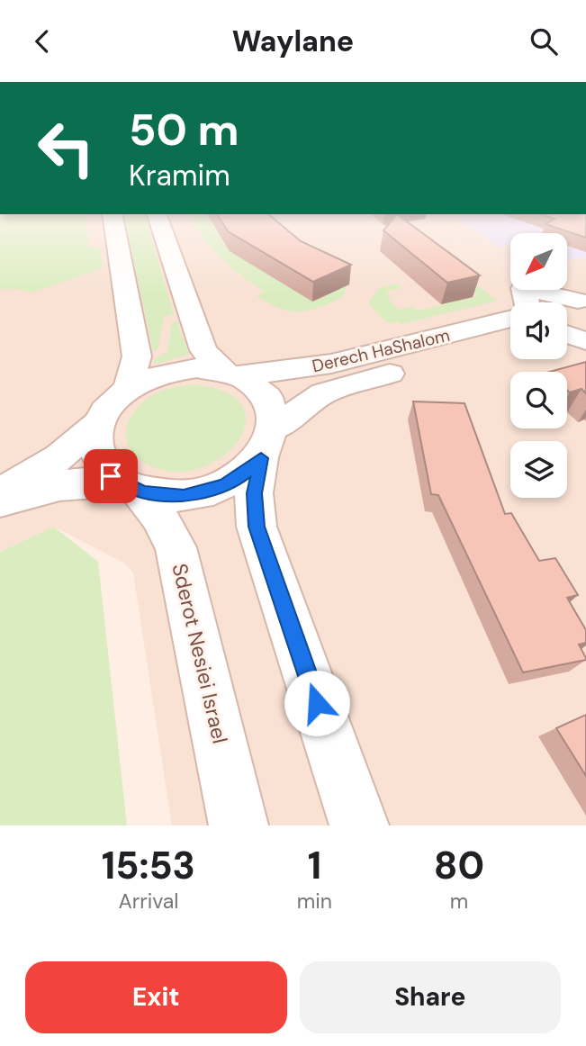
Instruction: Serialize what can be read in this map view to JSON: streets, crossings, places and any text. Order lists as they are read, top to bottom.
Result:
{
  "streets": {
    "main road": ["Derech HaShalom", "Sderot Nesiei Israel"]
  },
  "crossings": [
    ["Derech HaShalom", "Sderot Nesiei Israel"]
  ],
  "north": "bottom left",
  "page": {
    "header": "Waylane",
    "turn": ["50 m", "Kramim"],
    "eta": [
      "15:53",
      "Arrival",
      "1",
      "min",
      "80",
      "m"
    ],
    "buttons": ["Exit", "Share"]
  }
}
